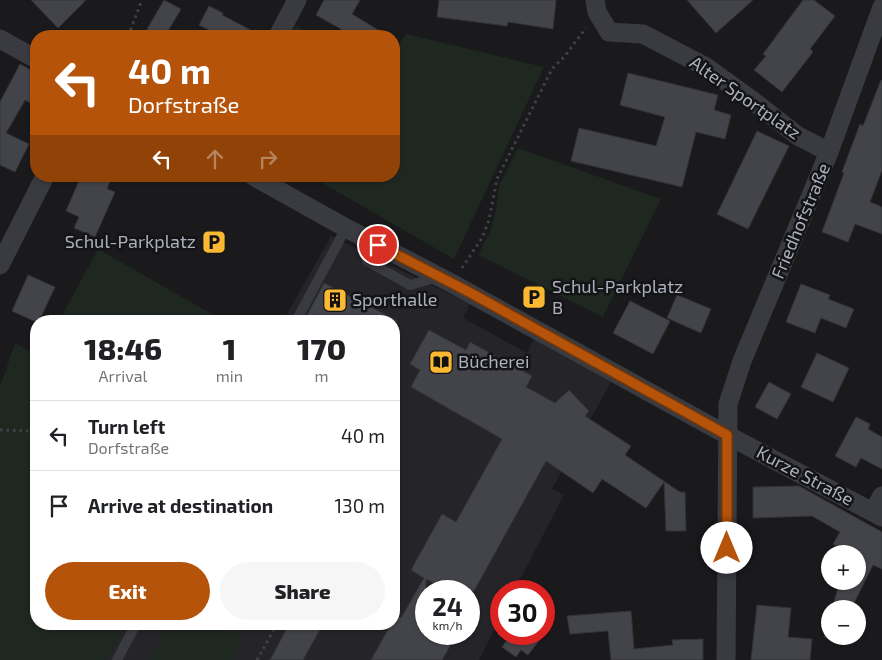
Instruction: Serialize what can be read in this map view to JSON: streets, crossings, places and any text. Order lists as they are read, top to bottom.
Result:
{
  "streets": {
    "street": ["Alter Sportplatz", "Friedhofstraße", "Kurze Straße"]
  },
  "crossings": [
    ["Alter Sportplatz", "Friedhofstraße"],
    ["Friedhofstraße", "Kurze Straße"]
  ],
  "places": {
    "parking": ["Schul-Parkplatz", "Schul-Parkplatz B"],
    "building": ["Sporthalle"],
    "library": ["Bücherei"]
  },
  "page": {
    "turn": ["40 m", "Dorfstraße"],
    "eta": [
      "18:46",
      "Arrival",
      "1",
      "min",
      "170",
      "m"
    ],
    "list": [
      {
        "name": "Turn left",
        "note": "Dorfstraße",
        "value": "40 m"
      },
      {
        "name": "Arrive at destination",
        "value": "130 m"
      }
    ],
    "map_buttons": ["+", "−"],
    "buttons": ["Exit", "Share"],
    "speed": "24 km/h",
    "limit": "30"
  }
}
